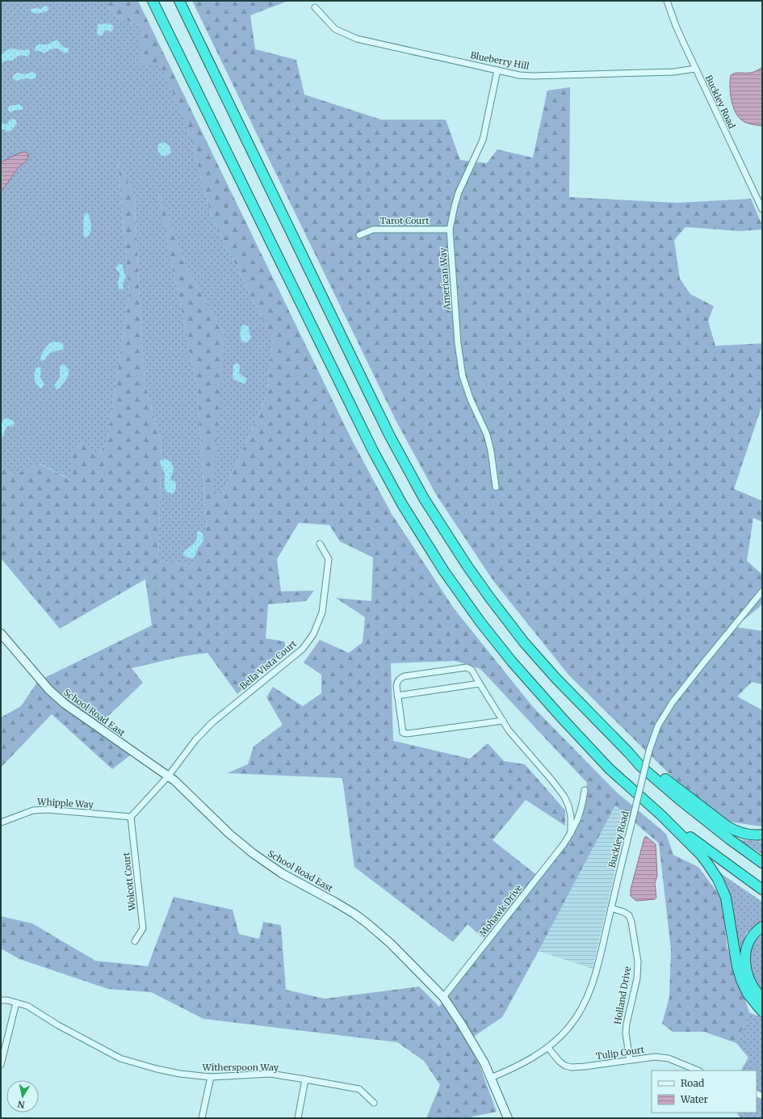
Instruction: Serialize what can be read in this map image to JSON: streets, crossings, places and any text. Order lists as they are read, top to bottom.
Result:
{
  "streets": {
    "street": [
      "Blueberry Hill",
      "Buckley Road",
      "Tarot Court",
      "American Way",
      "Bella Vista Court",
      "School Road East",
      "Whipple Way",
      "Wolcott Court",
      "Mohawk Drive",
      "Holland Drive",
      "Tulip Court",
      "Witherspoon Way"
    ]
  },
  "crossings": [
    ["Blueberry Hill", "Buckley Road"],
    ["Blueberry Hill", "American Way"],
    ["Buckley Road", "School Road East"],
    ["Buckley Road", "Holland Drive"],
    ["Buckley Road", "Tulip Court"],
    ["Tarot Court", "American Way"],
    ["Bella Vista Court", "School Road East"],
    ["Bella Vista Court", "Whipple Way"],
    ["Bella Vista Court", "Wolcott Court"],
    ["School Road East", "Mohawk Drive"],
    ["Whipple Way", "Wolcott Court"],
    ["Holland Drive", "Tulip Court"]
  ],
  "legend": ["Road", "Water"],
  "north": "bottom"
}
